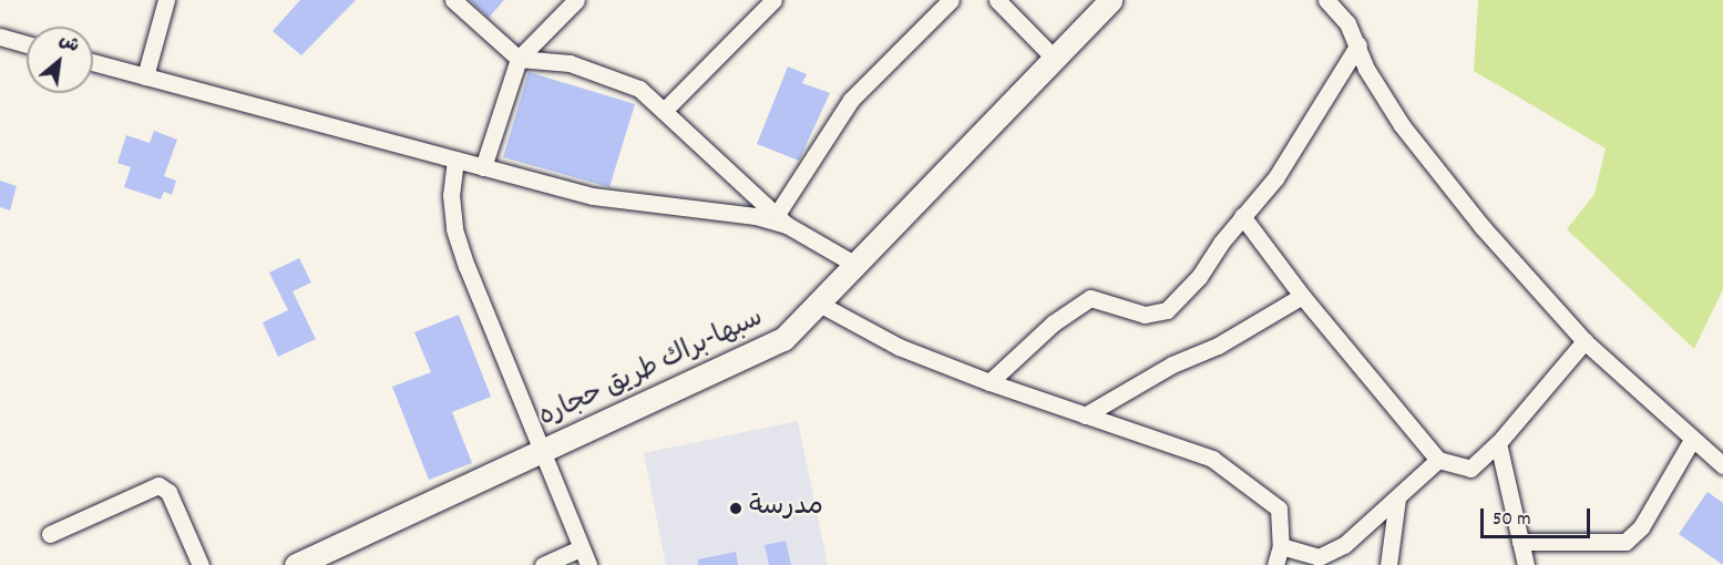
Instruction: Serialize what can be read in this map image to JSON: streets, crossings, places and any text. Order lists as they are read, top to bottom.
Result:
{
  "streets": {
    "main road": ["سبها-براك طريق حجاره"]
  },
  "places": ["مدرسة"],
  "scale_bar": "50 m",
  "north": "top right"
}
